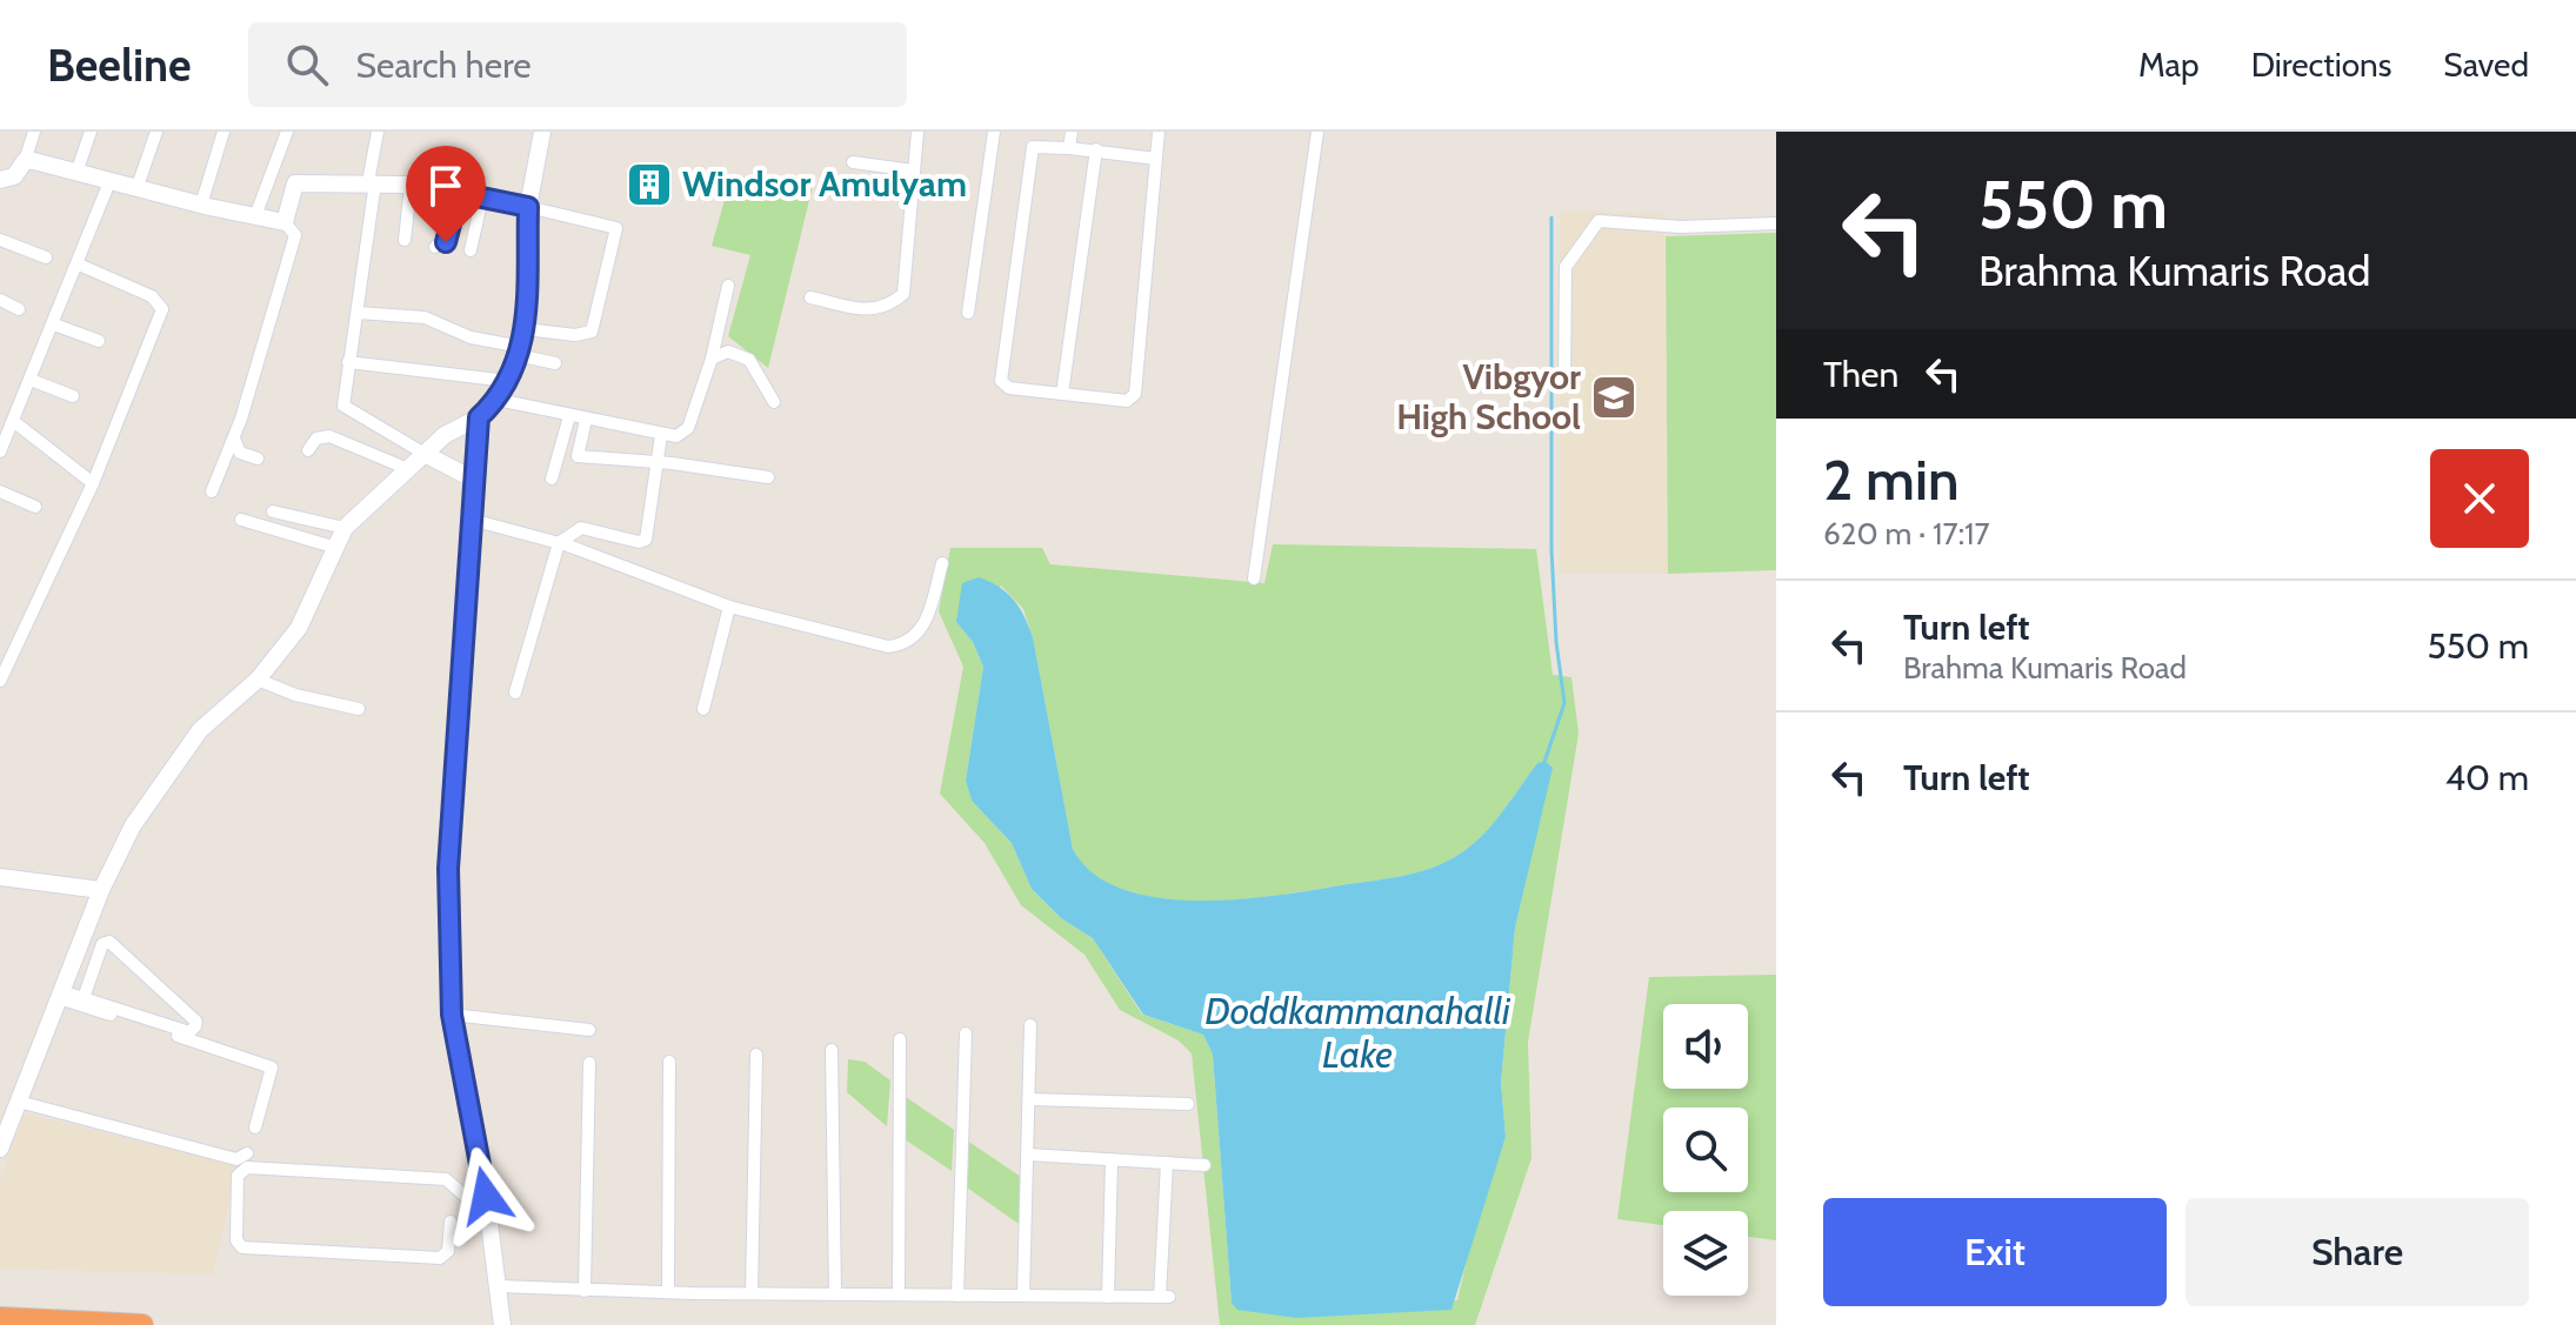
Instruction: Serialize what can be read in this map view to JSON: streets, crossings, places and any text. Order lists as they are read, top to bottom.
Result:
{
  "water": ["Doddkammanahalli Lake"],
  "places": {
    "building": ["Windsor Amulyam"],
    "school or university": ["Vibgyor High School"]
  },
  "page": {
    "header": "Beeline",
    "search": "Search here",
    "nav": ["Map", "Directions", "Saved"],
    "turn": ["550 m", "Brahma Kumaris Road"],
    "then": "Then",
    "heading": ["2 min", "620 m · 17:17"],
    "list": [
      {
        "name": "Turn left",
        "note": "Brahma Kumaris Road",
        "value": "550 m"
      },
      {
        "name": "Turn left",
        "value": "40 m"
      }
    ],
    "buttons": ["Exit", "Share"]
  }
}
